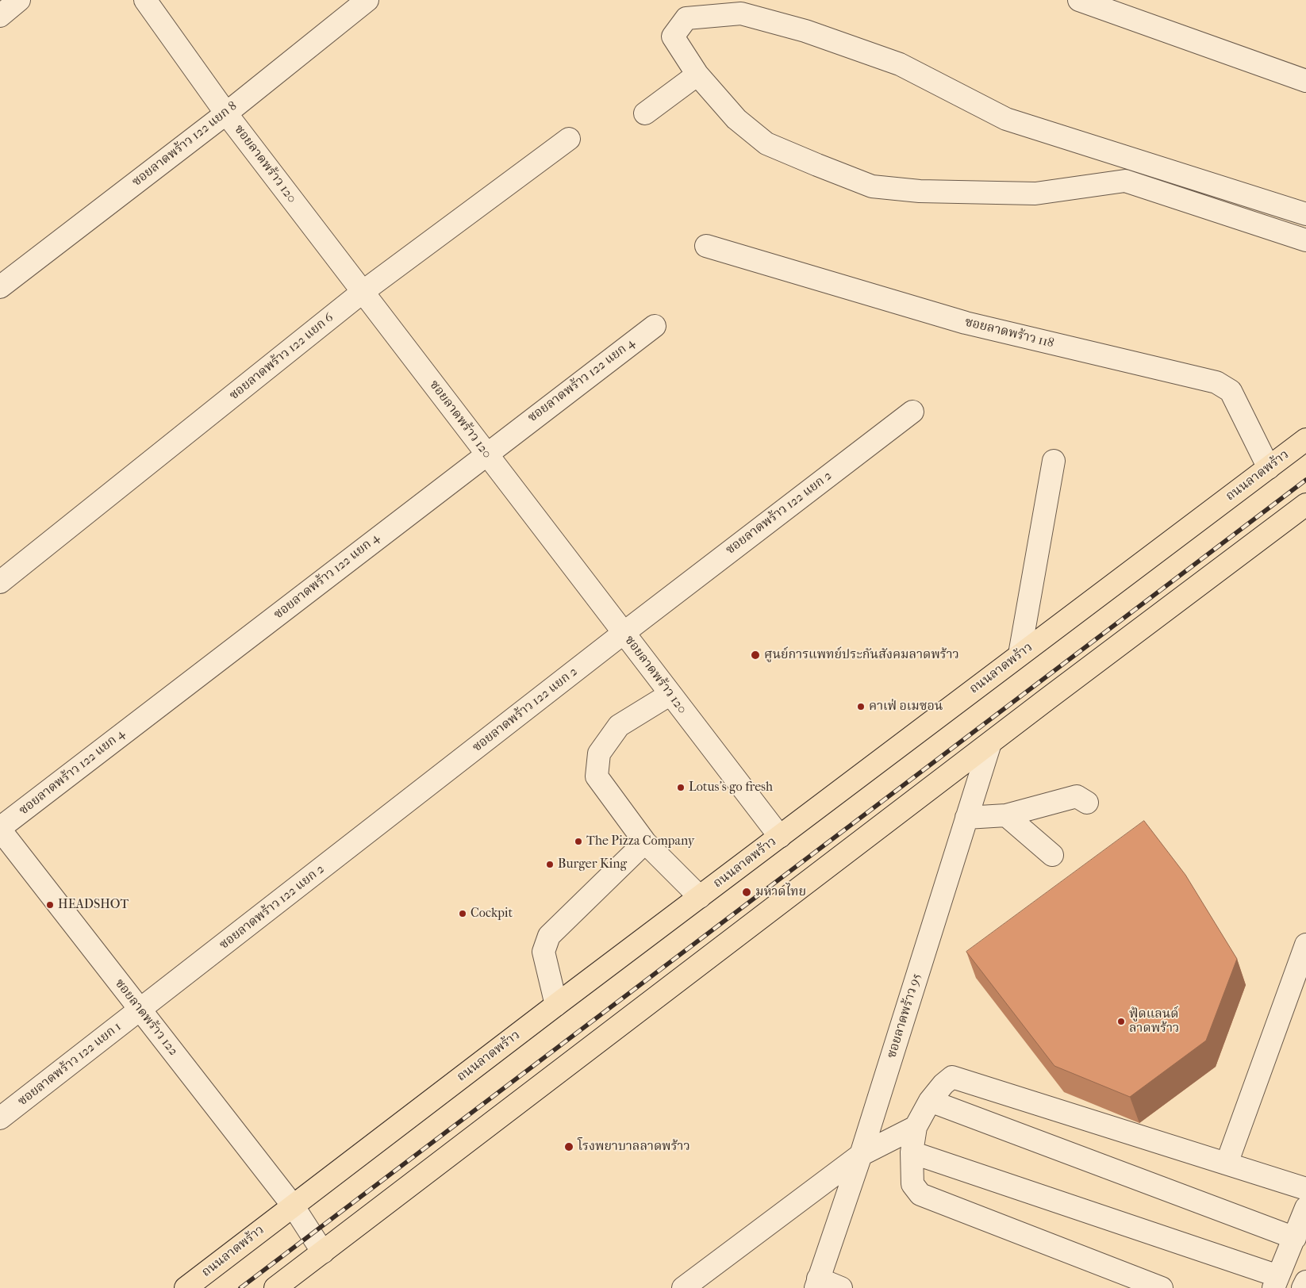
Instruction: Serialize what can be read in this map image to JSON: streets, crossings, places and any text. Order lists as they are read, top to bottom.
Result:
{
  "streets": {
    "main road": ["ถนนลาดพร้าว"],
    "street": [
      "ซอยลาดพร้าว 122 แยก 8",
      "ซอยลาดพร้าว 120",
      "ซอยลาดพร้าว 118",
      "ซอยลาดพร้าว 122 แยก 6",
      "ซอยลาดพร้าว 122 แยก 4",
      "ซอยลาดพร้าว 122 แยก 2",
      "ซอยลาดพร้าว 95",
      "ซอยลาดพร้าว 122",
      "ซอยลาดพร้าว 122 แยก 1"
    ]
  },
  "crossings": [
    ["ซอยลาดพร้าว 122 แยก 8", "ซอยลาดพร้าว 120"],
    ["ซอยลาดพร้าว 120", "ซอยลาดพร้าว 122 แยก 6"],
    ["ซอยลาดพร้าว 120", "ซอยลาดพร้าว 122 แยก 4"],
    ["ซอยลาดพร้าว 120", "ถนนลาดพร้าว"],
    ["ซอยลาดพร้าว 120", "ซอยลาดพร้าว 122 แยก 2"],
    ["ซอยลาดพร้าว 118", "ถนนลาดพร้าว"],
    ["ซอยลาดพร้าว 122 แยก 4", "ซอยลาดพร้าว 122"],
    ["ถนนลาดพร้าว", "ซอยลาดพร้าว 122"],
    ["ซอยลาดพร้าว 122 แยก 2", "ซอยลาดพร้าว 122"],
    ["ซอยลาดพร้าว 122 แยก 2", "ซอยลาดพร้าว 122 แยก 1"],
    ["ซอยลาดพร้าว 122", "ซอยลาดพร้าว 122 แยก 1"]
  ],
  "places": [
    "ศูนย์การแพทย์ประกันสังคมลาดพร้าว",
    "คาเฟ่ อเมซอน",
    "Lotus's go fresh",
    "The Pizza Company",
    "Burger King",
    "มหาดไทย",
    "HEADSHOT",
    "Cockpit",
    "ฟู้ดแลนด์ ลาดพร้าว",
    "โรงพยาบาลลาดพร้าว"
  ]
}
